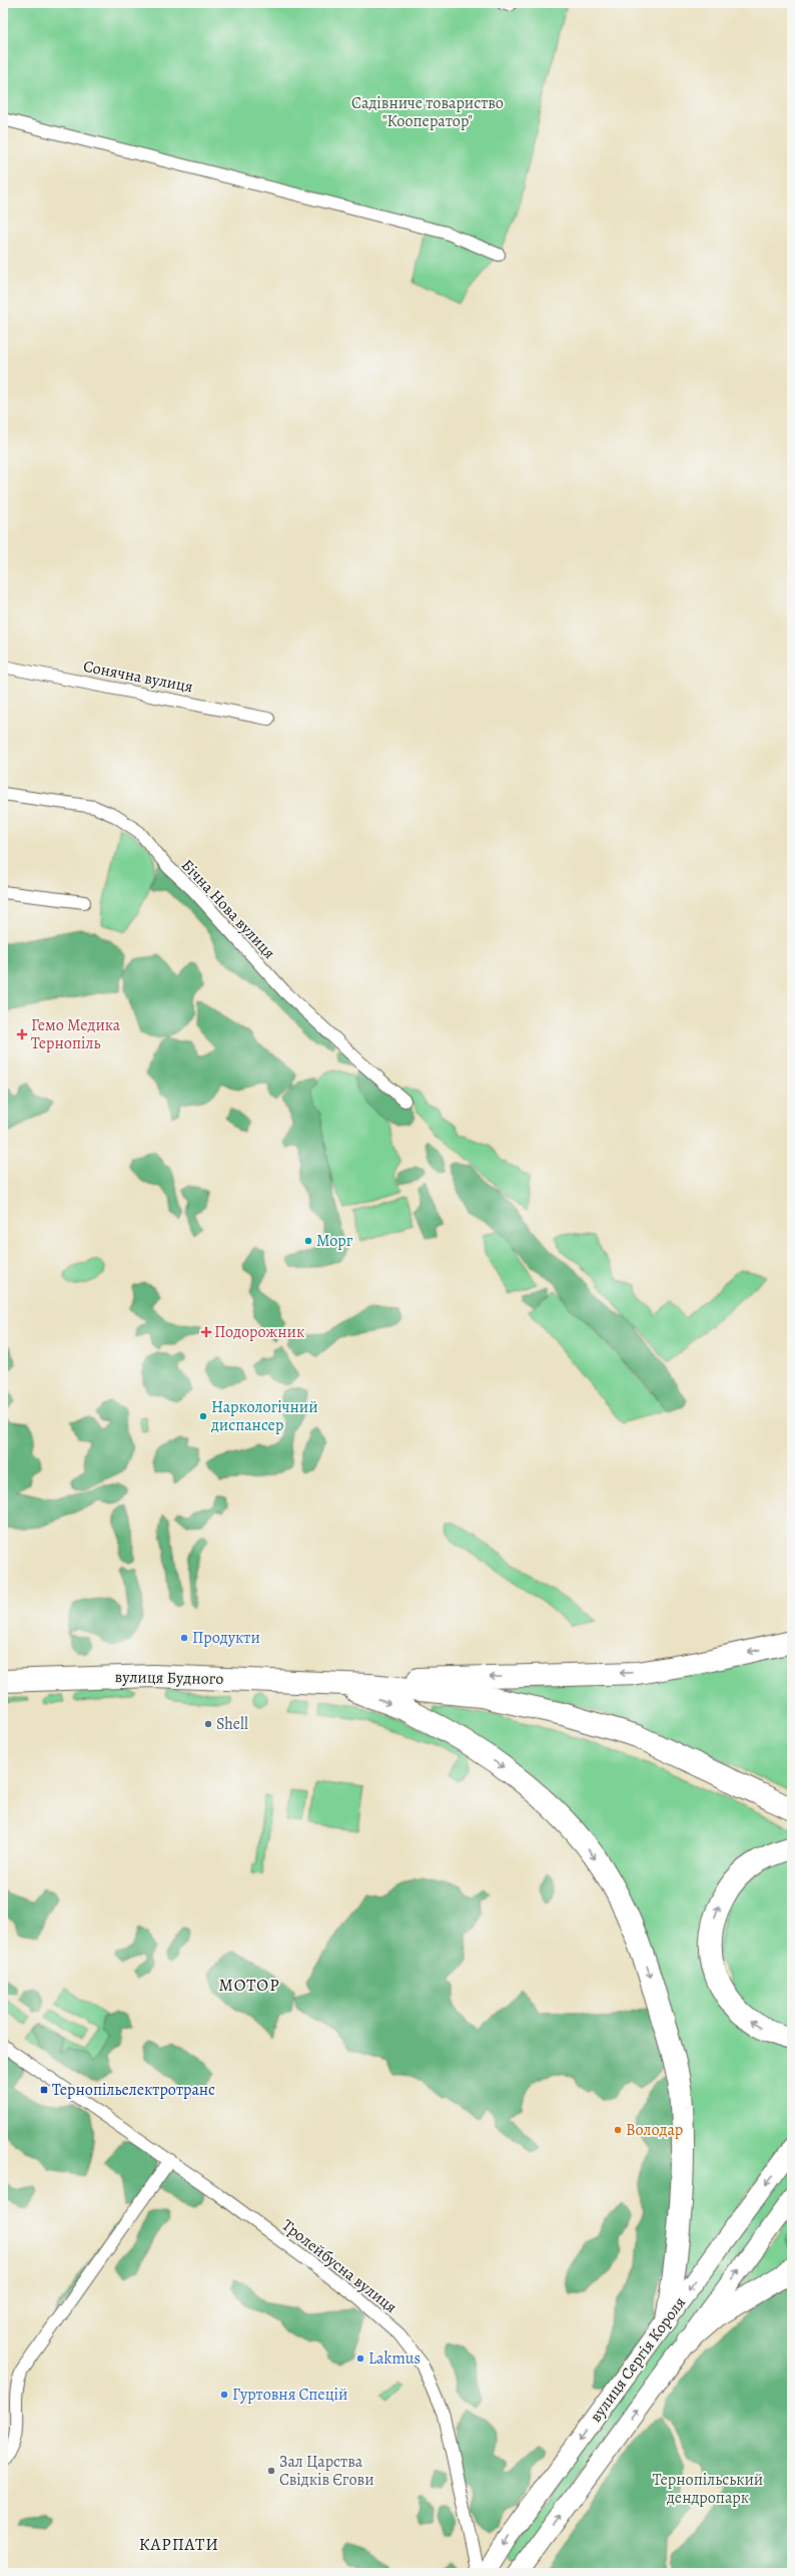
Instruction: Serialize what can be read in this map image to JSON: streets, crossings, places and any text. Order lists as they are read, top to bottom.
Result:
{
  "streets": {
    "highway": ["вулиця Будного"],
    "main road": ["вулиця Сергія Короля"],
    "street": ["Сонячна вулиця", "Бічна Нова вулиця", "Тролейбусна вулиця"]
  },
  "districts": ["МОТОР", "КАРПАТИ"],
  "parks": ["Садівниче товариство \"Кооператор\"", "Тернопільський дендропарк"],
  "places": {
    "health": ["Гемо Медика Тернопіль", "Подорожник"],
    "other": [
      "Морг",
      "Наркологічний диспансер",
      "Продукти",
      "Shell",
      "Володар",
      "Lakmus",
      "Гуртовня Спецій",
      "Зал Царства Свідків Єгови"
    ],
    "transit": ["Тернопільелектротранс"]
  }
}
